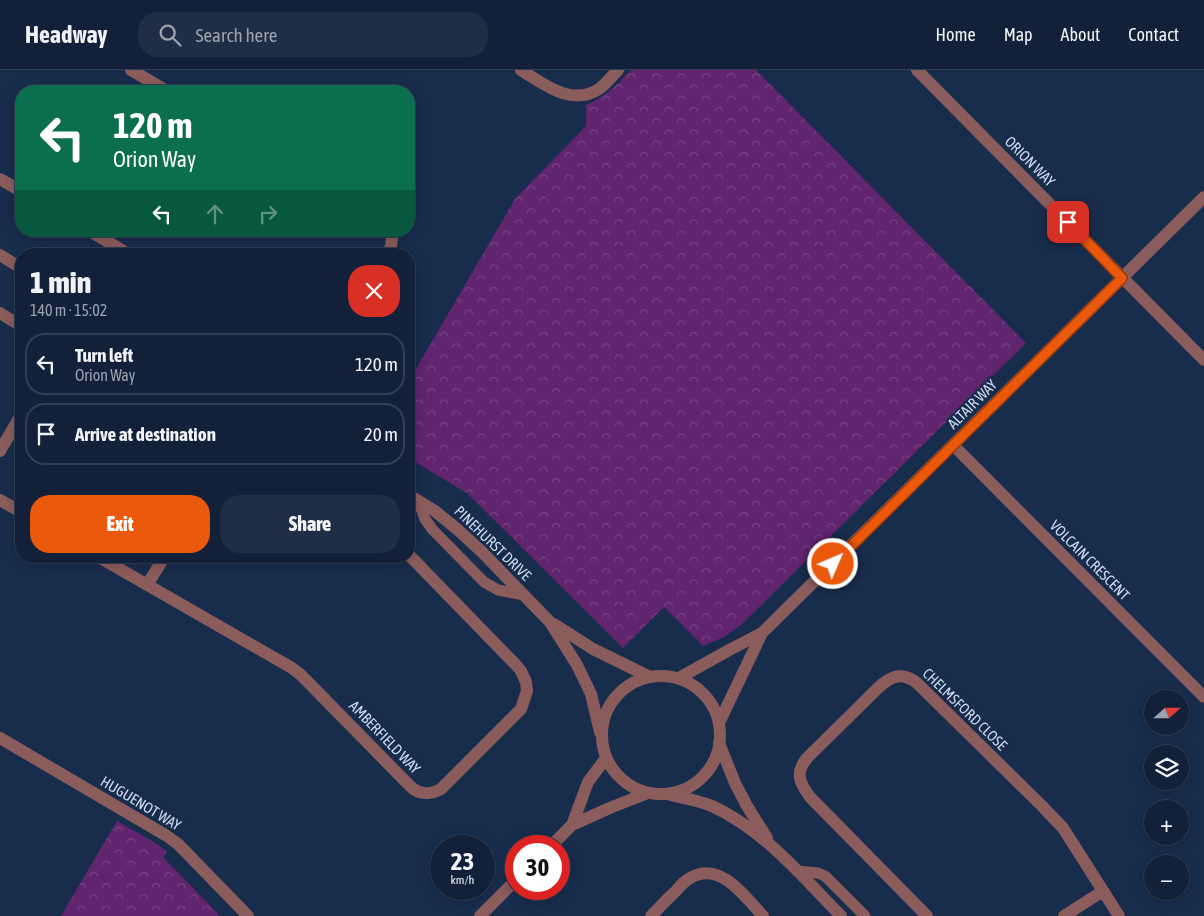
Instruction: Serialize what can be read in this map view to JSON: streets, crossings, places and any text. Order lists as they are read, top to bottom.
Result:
{
  "streets": {
    "street": [
      "ORION WAY",
      "ALTAIR WAY",
      "PINEHURST DRIVE",
      "VOLCAIN CRESCENT",
      "CHELMSFORD CLOSE",
      "AMBERFIELD WAY",
      "HUGUENOT WAY"
    ]
  },
  "crossings": [
    ["ORION WAY", "ALTAIR WAY"],
    ["ALTAIR WAY", "PINEHURST DRIVE"],
    ["ALTAIR WAY", "VOLCAIN CRESCENT"]
  ],
  "north": "right",
  "page": {
    "header": "Headway",
    "search": "Search here",
    "nav": [
      "Home",
      "Map",
      "About",
      "Contact"
    ],
    "turn": ["120 m", "Orion Way"],
    "heading": ["1 min", "140 m · 15:02"],
    "list": [
      {
        "name": "Turn left",
        "note": "Orion Way",
        "value": "120 m"
      },
      {
        "name": "Arrive at destination",
        "value": "20 m"
      }
    ],
    "buttons": ["Exit", "Share"],
    "map_buttons": ["+", "−"],
    "speed": "23 km/h",
    "limit": "30"
  }
}
